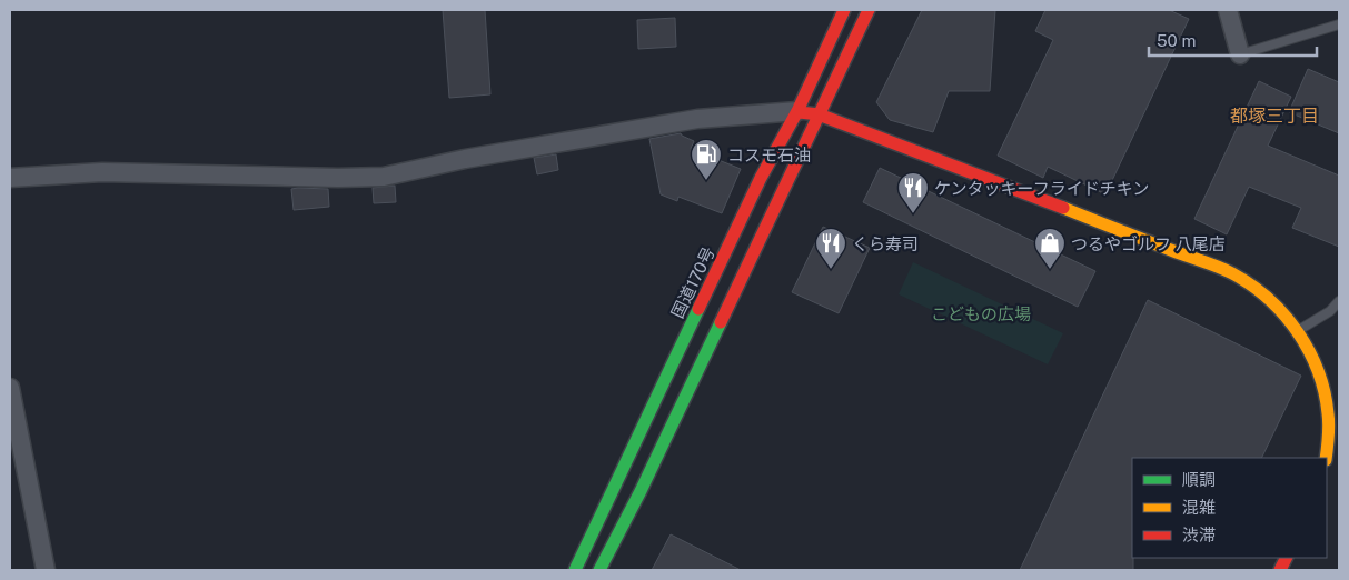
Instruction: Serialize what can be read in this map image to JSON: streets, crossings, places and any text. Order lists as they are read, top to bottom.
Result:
{
  "streets": {
    "main road": ["国道170号"]
  },
  "districts": ["都塚三丁目"],
  "parks": ["こどもの広場"],
  "places": {
    "fuel station": ["コスモ石油"],
    "restaurant": ["ケンタッキーフライドチキン", "くら寿司"],
    "shop": ["つるやゴルフ 八尾店"]
  },
  "legend": ["順調", "混雑", "渋滞"],
  "scale_bar": "50 m"
}
